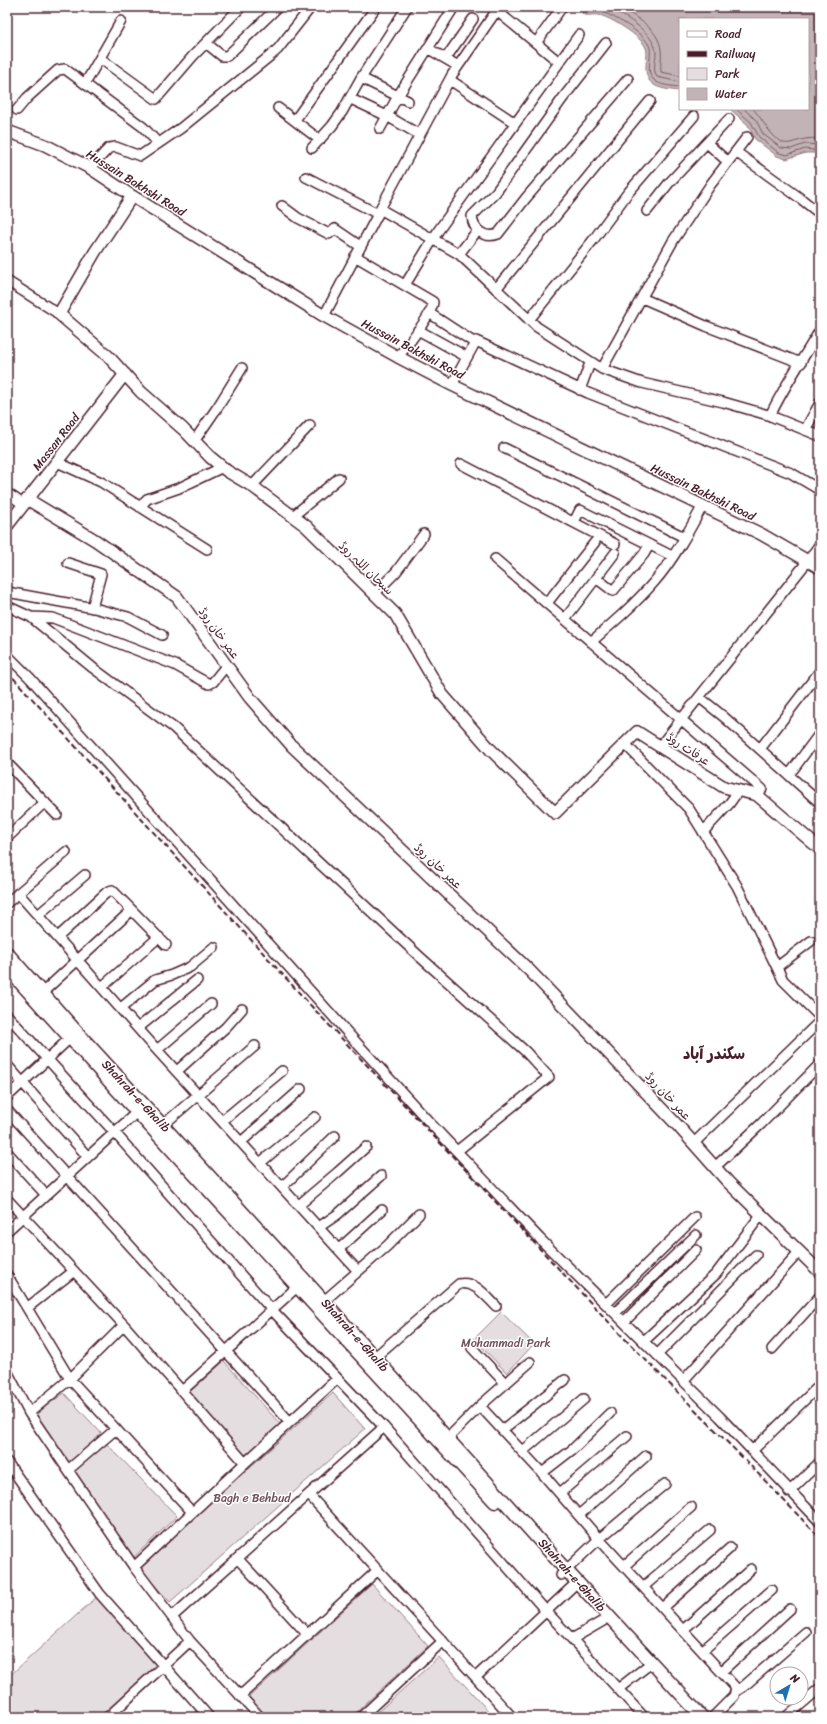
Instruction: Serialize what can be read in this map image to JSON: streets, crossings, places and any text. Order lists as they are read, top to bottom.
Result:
{
  "streets": {
    "main road": ["Shahrah-e-Ghalib"],
    "street": [
      "Hussain Bakhshi Road",
      "Massan Road",
      "سبحان اللہ روڈ",
      "عمر خان روڈ",
      "عرفات روڈ"
    ]
  },
  "crossings": [
    ["Massan Road", "سبحان اللہ روڈ"],
    ["Massan Road", "عمر خان روڈ"],
    ["سبحان اللہ روڈ", "عرفات روڈ"]
  ],
  "districts": ["سکندر آباد"],
  "parks": ["Mohammadi Park", "Bagh e Behbud"],
  "legend": [
    "Road",
    "Railway",
    "Park",
    "Water"
  ],
  "north": "top right"
}
